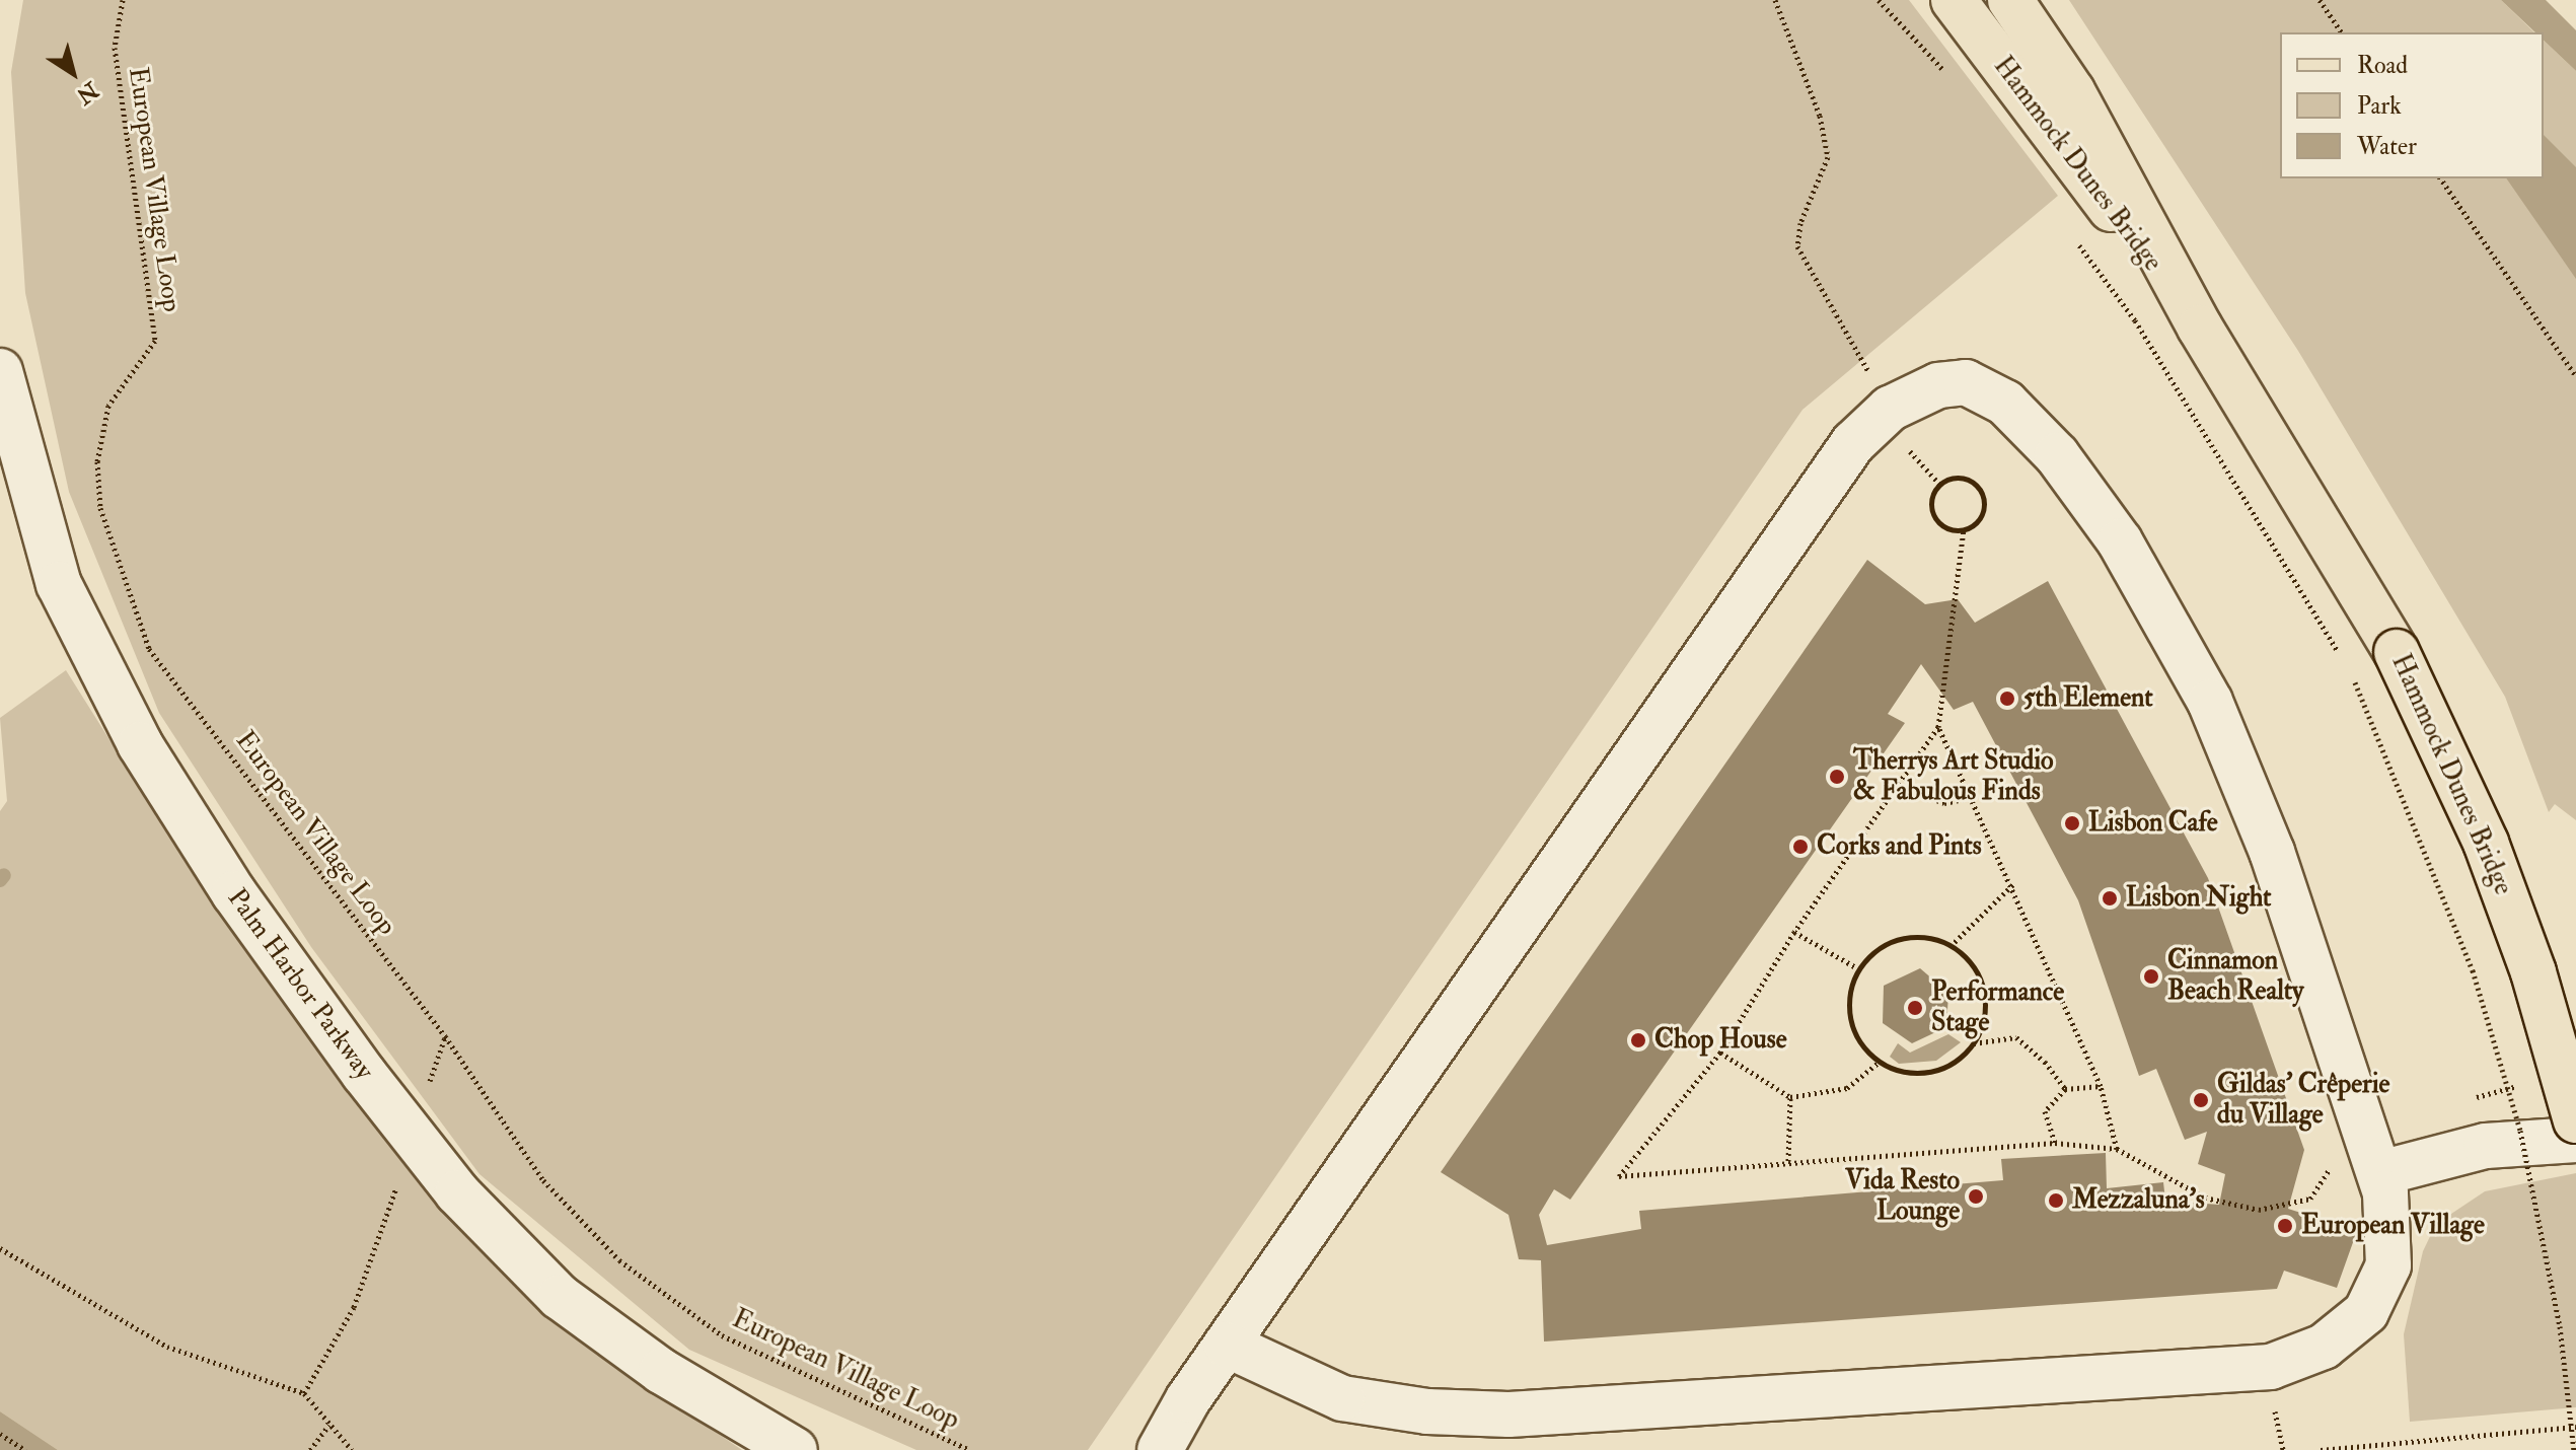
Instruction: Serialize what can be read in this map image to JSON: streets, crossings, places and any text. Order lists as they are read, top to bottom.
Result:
{
  "streets": {
    "main road": ["Hammock Dunes Bridge"],
    "street": ["Palm Harbor Parkway"],
    "path": ["European Village Loop"]
  },
  "places": [
    "5th Element",
    "Therrys Art Studio & Fabulous Finds",
    "Lisbon Cafe",
    "Corks and Pints",
    "Lisbon Night",
    "Cinnamon Beach Realty",
    "Performance Stage",
    "Chop House",
    "Gildas' Crêperie du Village",
    "Vida Resto Lounge",
    "Mezzaluna's",
    "European Village"
  ],
  "legend": ["Road", "Park", "Water"],
  "north": "bottom right"
}
